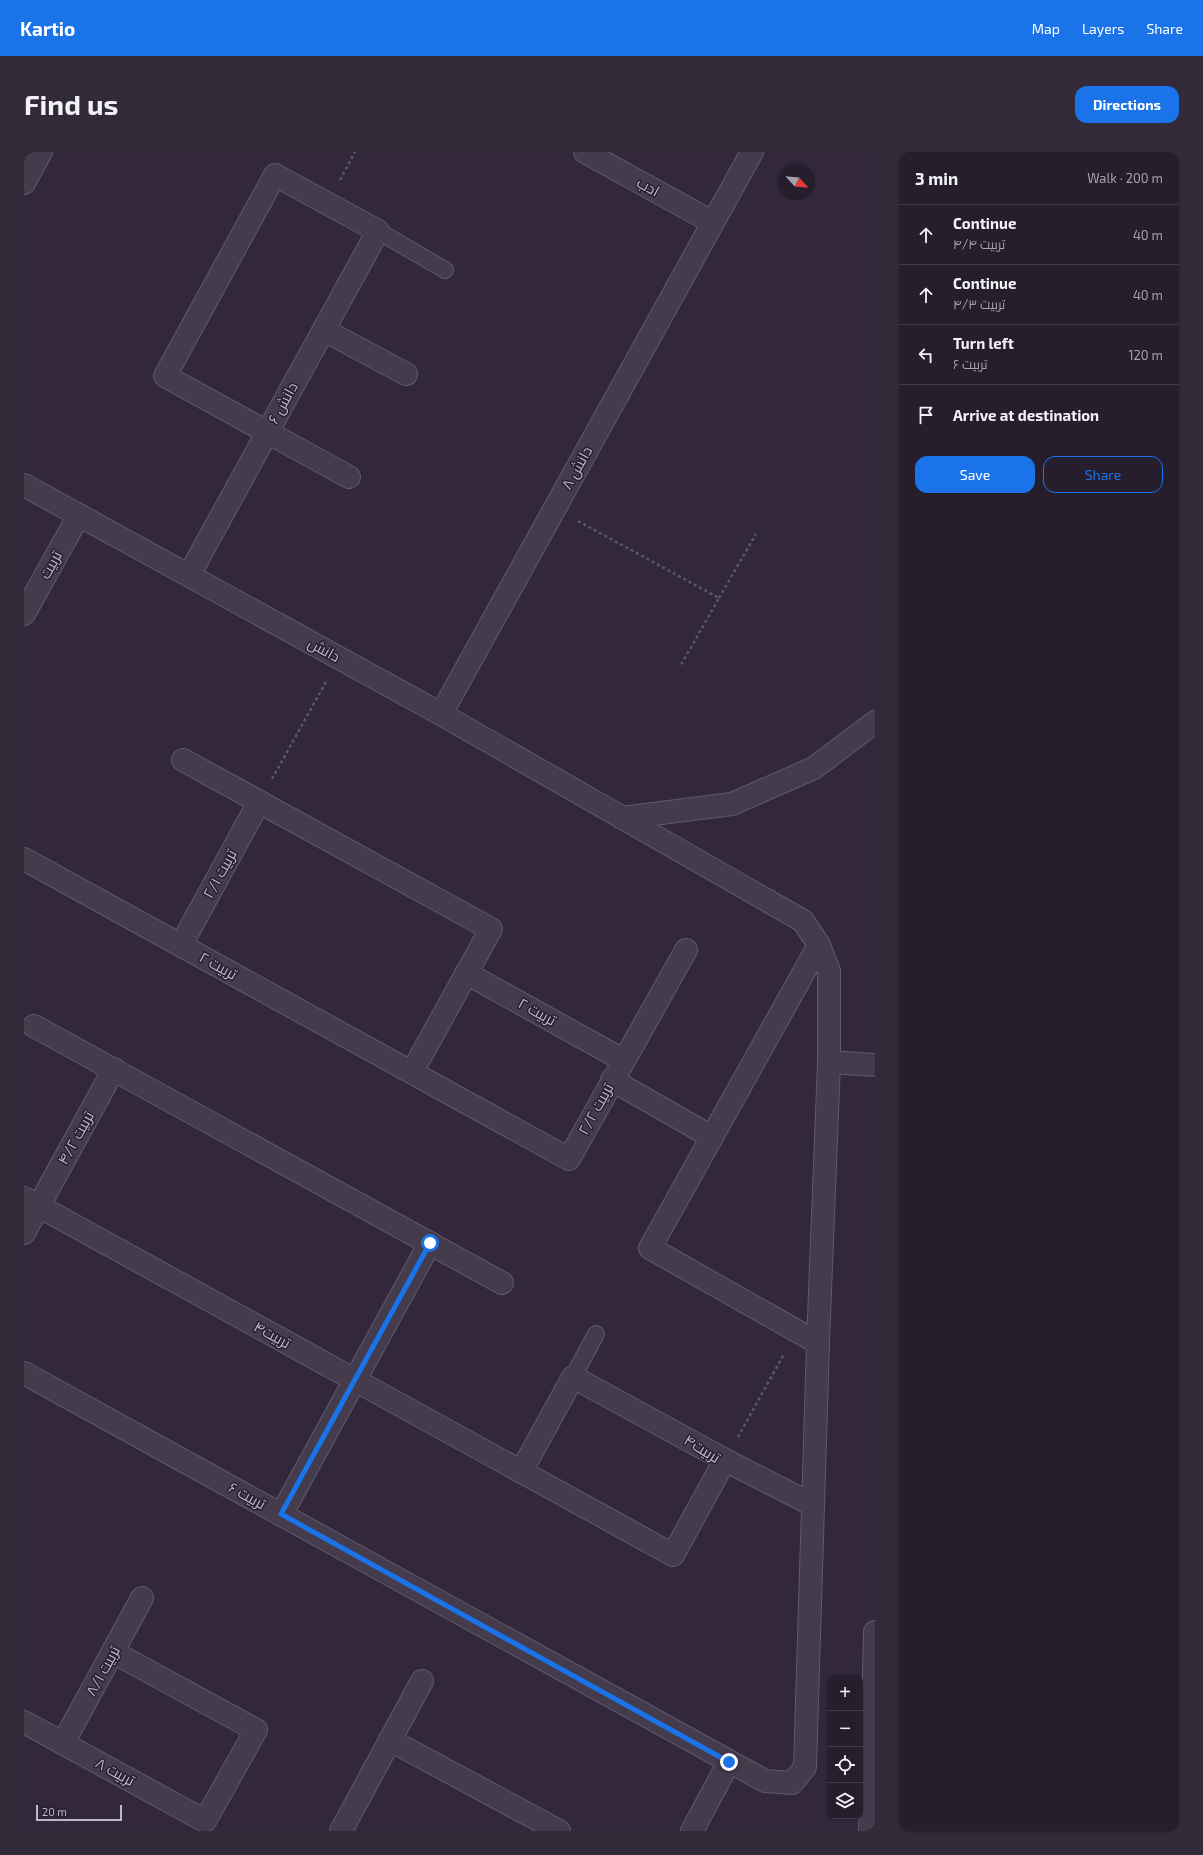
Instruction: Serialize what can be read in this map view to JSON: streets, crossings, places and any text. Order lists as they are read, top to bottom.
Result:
{
  "streets": {
    "street": [
      "ادب",
      "دانش ۶",
      "دانش ۸",
      "تربیت",
      "دانش",
      "تربیت ۲/۱",
      "تربیت ۲",
      "تربیت ۲/۲",
      "تربیت ۴/۲",
      "تربیت۴",
      "تربیت ۶",
      "تربیت ۸/۱",
      "تربیت ۸"
    ]
  },
  "crossings": [
    ["ادب", "دانش ۸"],
    ["دانش ۶", "دانش"],
    ["دانش ۸", "دانش"],
    ["تربیت", "دانش"],
    ["دانش", "تربیت ۶"],
    ["تربیت ۲/۱", "تربیت ۲"],
    ["تربیت ۲", "تربیت ۲/۲"],
    ["تربیت ۴/۲", "تربیت۴"],
    ["تربیت ۸/۱", "تربیت ۸"]
  ],
  "scale_bar": "20 m",
  "north": "bottom right",
  "page": {
    "header": "Kartio",
    "nav": ["Map", "Layers", "Share"],
    "buttons": [
      "Directions",
      ["Save", "Share"]
    ],
    "title": "Find us",
    "heading": ["3 min", "Walk · 200 m"],
    "list": [
      ["Continue", "تربیت ۴/۴", "40 m"],
      ["Continue", "تربیت ۴/۳", "40 m"],
      ["Turn left", "تربیت ۶", "120 m"],
      "Arrive at destination"
    ],
    "map_buttons": ["+", "−"],
    "scale": "20 m"
  }
}
